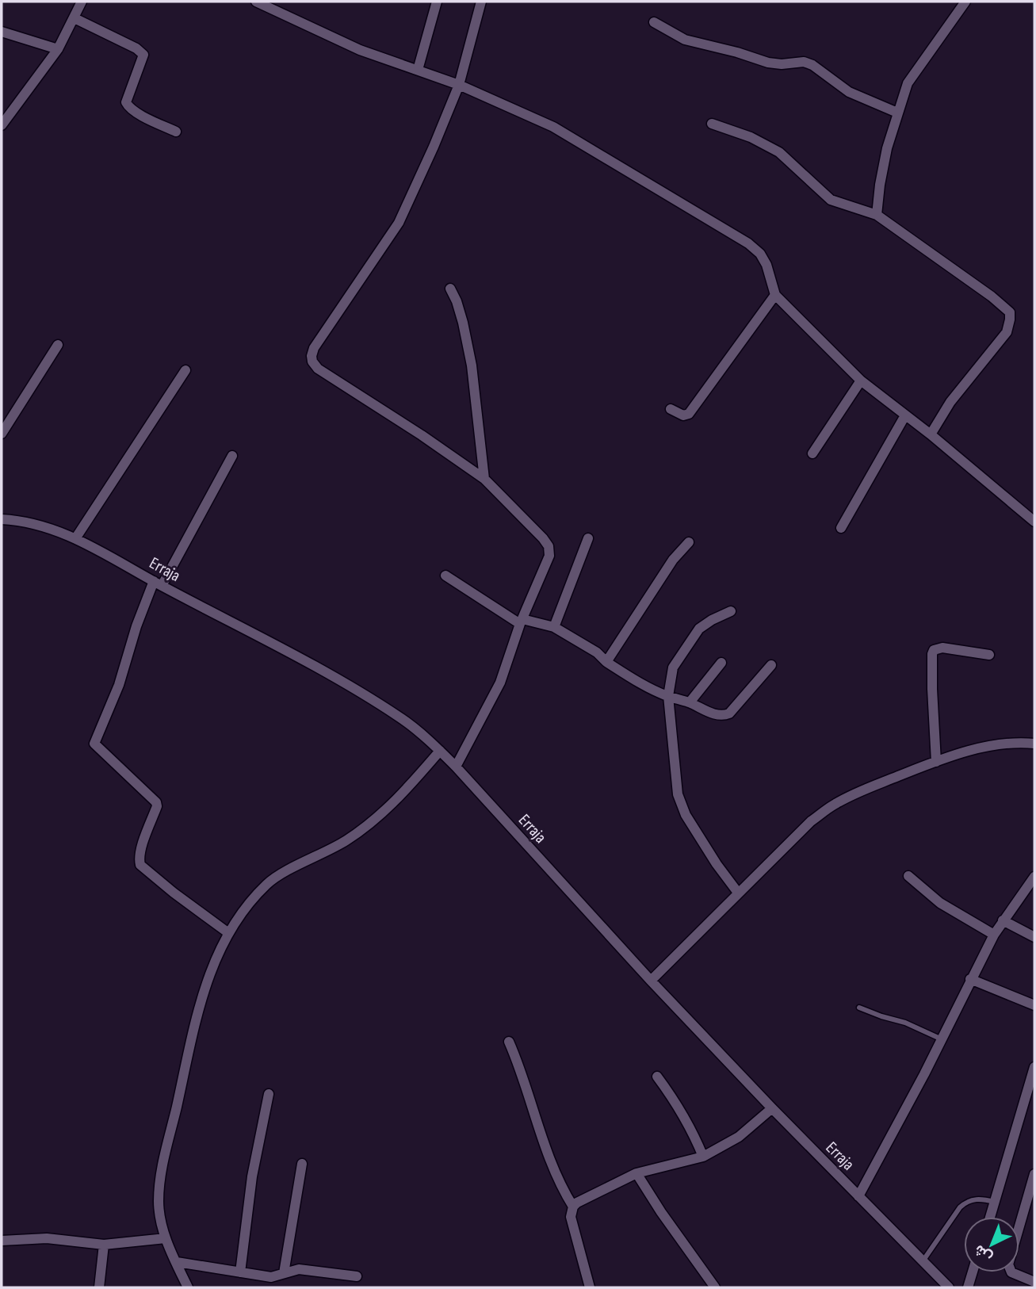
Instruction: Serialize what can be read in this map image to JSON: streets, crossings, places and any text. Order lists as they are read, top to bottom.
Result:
{
  "streets": {
    "street": ["Erraja"]
  },
  "north": "bottom left"
}
